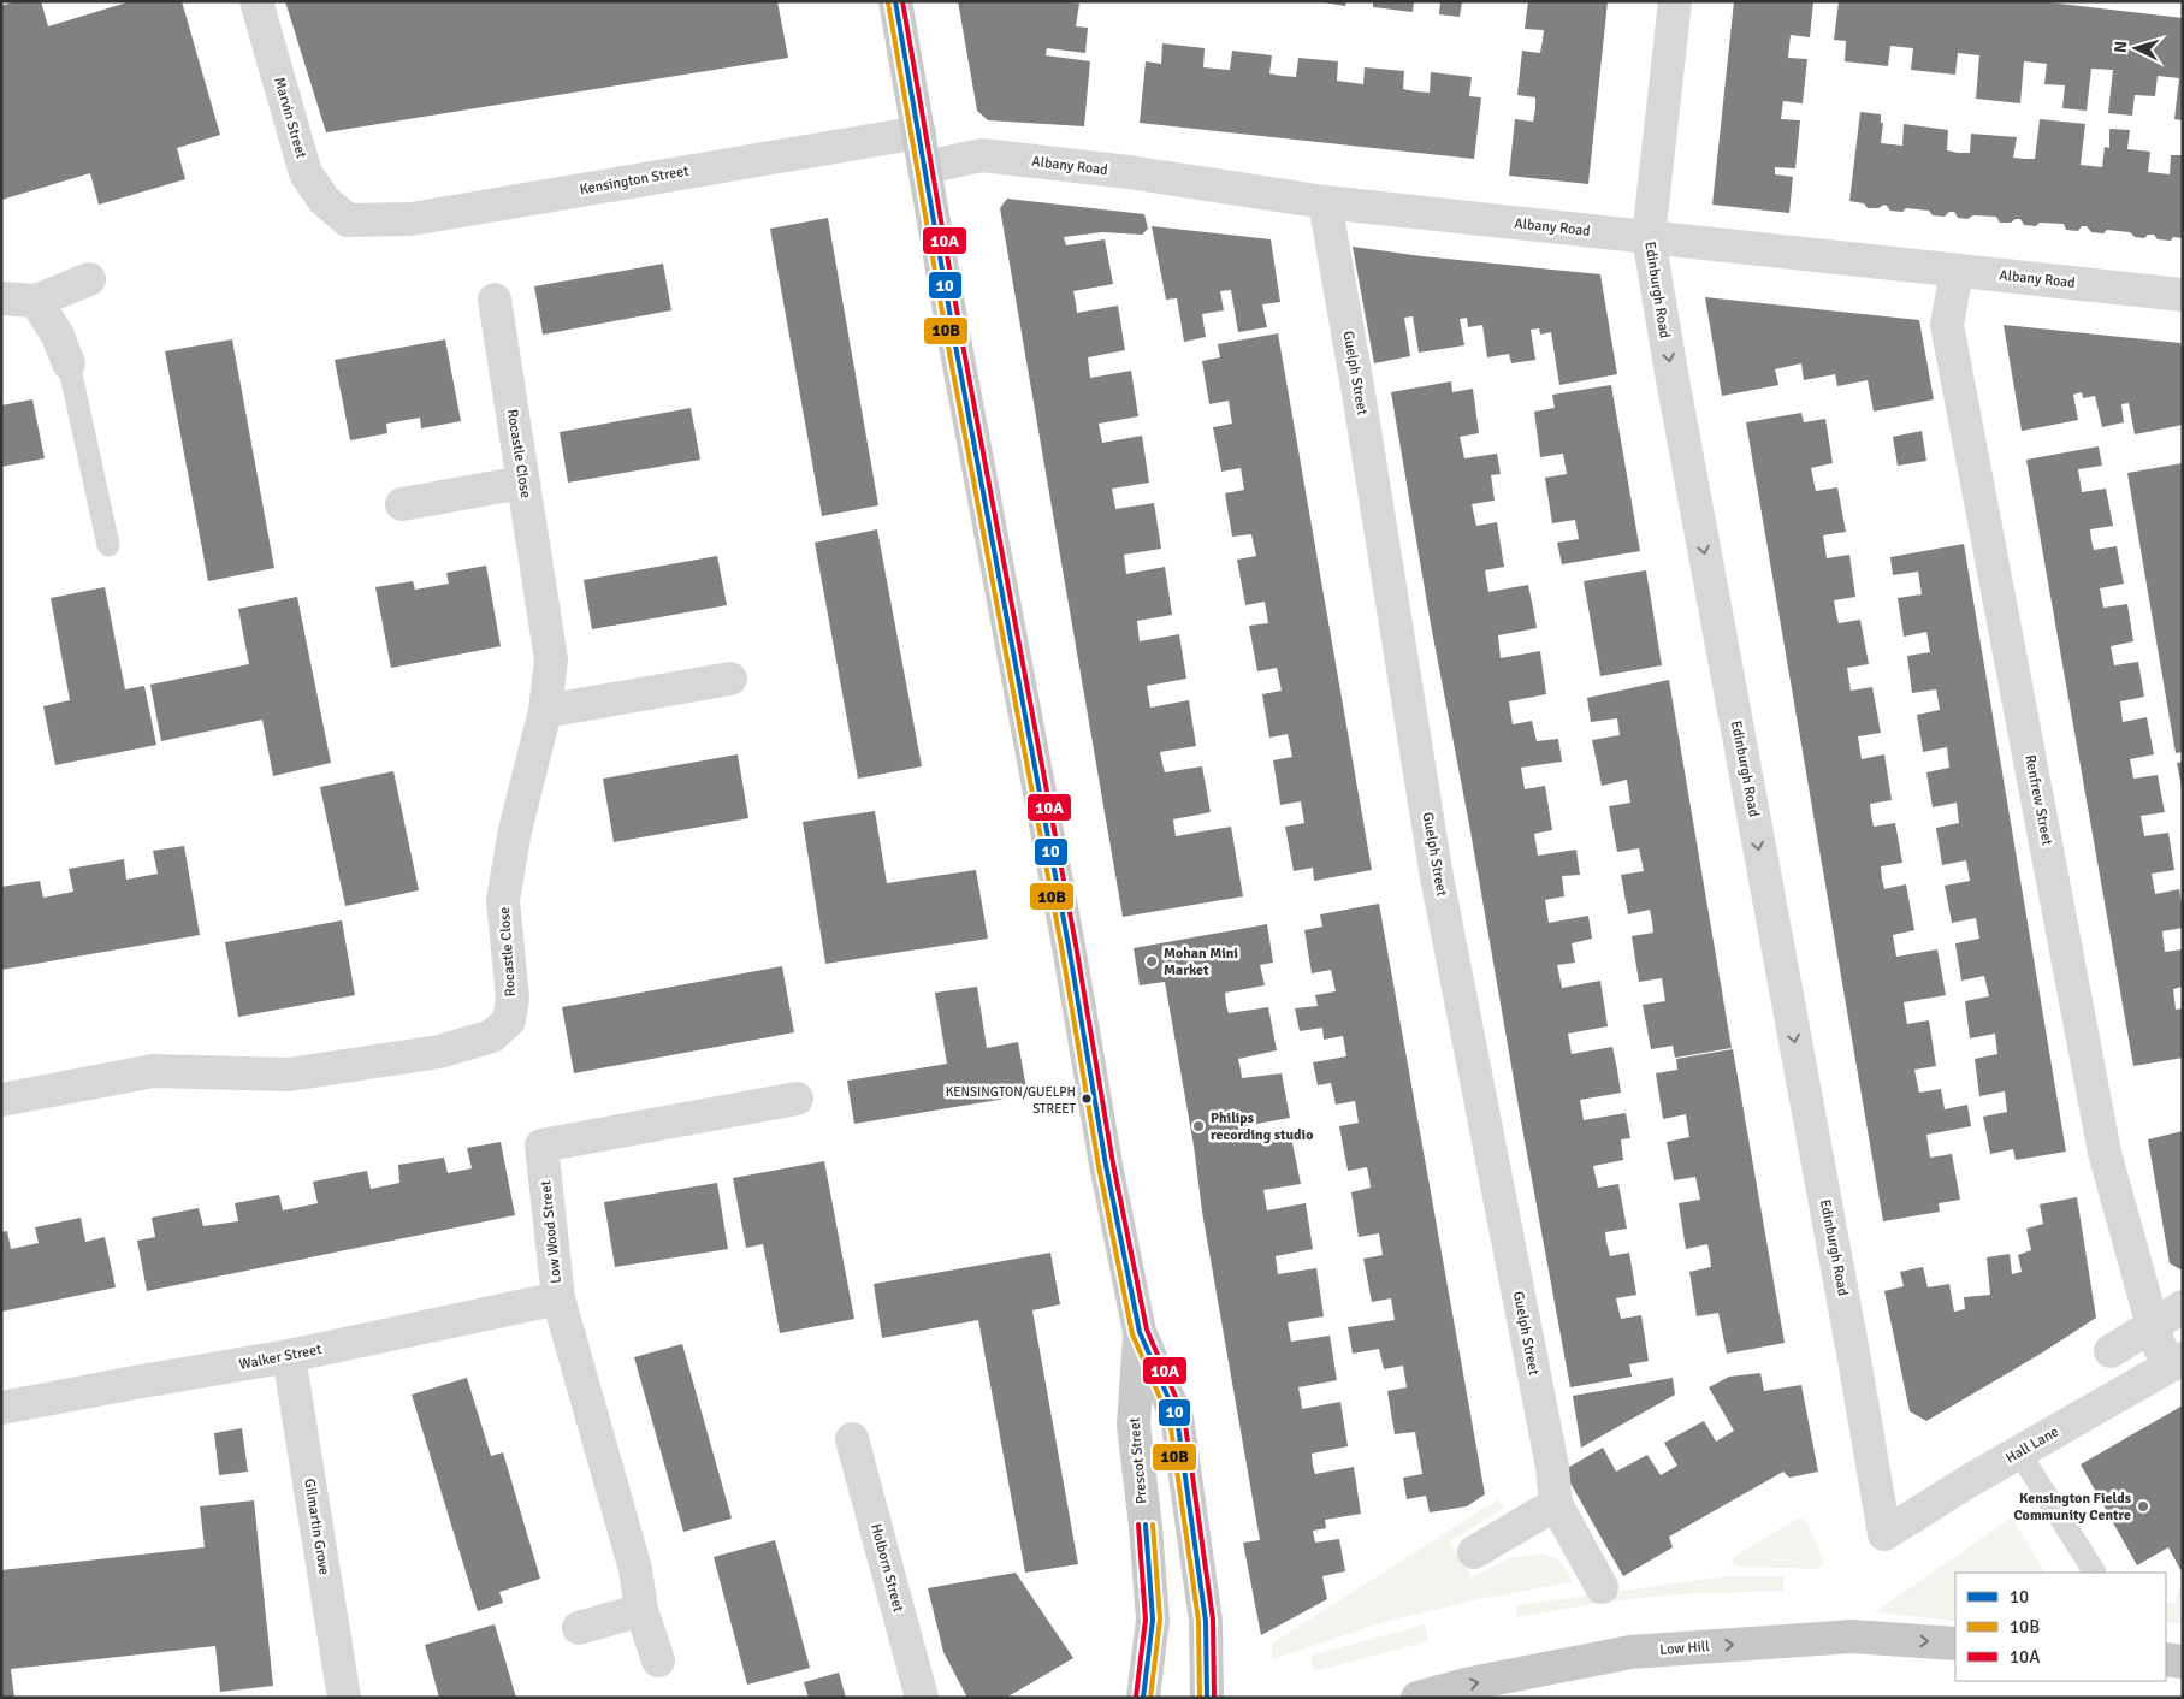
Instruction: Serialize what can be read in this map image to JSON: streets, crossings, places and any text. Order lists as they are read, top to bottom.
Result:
{
  "streets": {
    "highway": ["Low Hill"],
    "main road": ["Prescot Street"],
    "street": [
      "Marvin Street",
      "Albany Road",
      "Kensington Street",
      "Edinburgh Road",
      "Guelph Street",
      "Rocastle Close",
      "Renfrew Street",
      "Low Wood Street",
      "Walker Street",
      "Hall Lane",
      "Gilmartin Grove",
      "Holborn Street"
    ]
  },
  "crossings": [
    ["Marvin Street", "Kensington Street"],
    ["Albany Road", "Edinburgh Road"],
    ["Albany Road", "Guelph Street"],
    ["Albany Road", "Renfrew Street"],
    ["Edinburgh Road", "Hall Lane"],
    ["Renfrew Street", "Hall Lane"],
    ["Low Wood Street", "Walker Street"],
    ["Walker Street", "Gilmartin Grove"]
  ],
  "one_way": ["Edinburgh Road", "Low Hill"],
  "places": [
    "Mohan Mini Market",
    "KENSINGTON/GUELPH STREET",
    "Philips recording studio",
    "Kensington Fields Community Centre"
  ],
  "lines": ["transit line 10", "transit line 10A", "transit line 10B"],
  "legend": ["10", "10B", "10A"],
  "north": "left"
}
